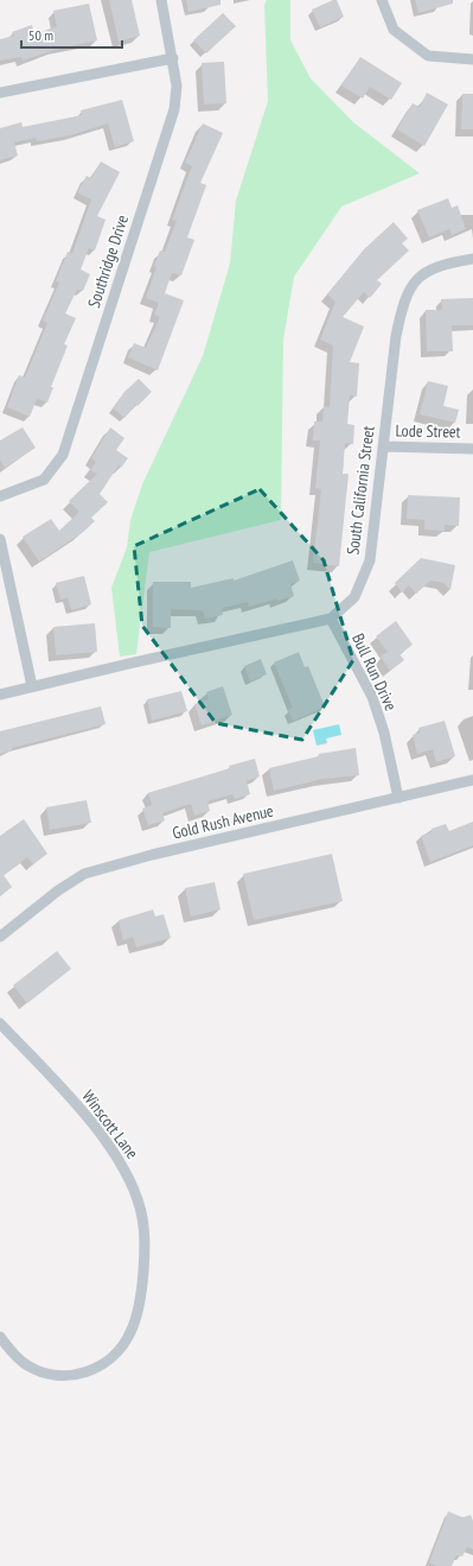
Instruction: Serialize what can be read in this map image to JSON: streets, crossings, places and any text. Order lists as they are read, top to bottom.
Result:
{
  "streets": {
    "street": [
      "Southridge Drive",
      "Lode Street",
      "South California Street",
      "Bull Run Drive",
      "Gold Rush Avenue",
      "Winscott Lane"
    ]
  },
  "crossings": [
    ["Lode Street", "South California Street"],
    ["South California Street", "Bull Run Drive"],
    ["Bull Run Drive", "Gold Rush Avenue"]
  ],
  "scale_bar": "50 m"
}
